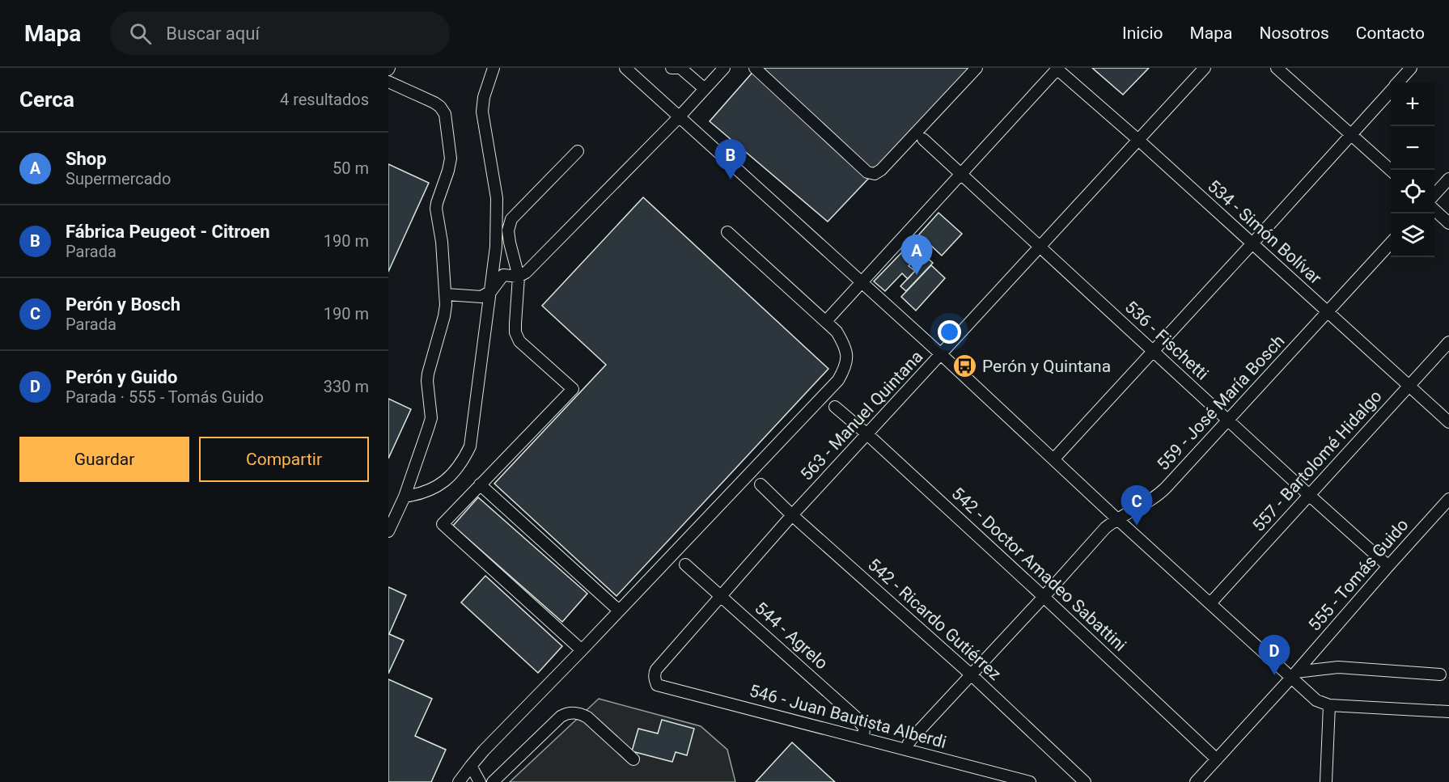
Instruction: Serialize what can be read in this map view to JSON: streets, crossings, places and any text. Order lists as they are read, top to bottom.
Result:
{
  "streets": {
    "street": [
      "534 - Simón Bolívar",
      "536 - Fischetti",
      "559 - José María Bosch",
      "563 - Manuel Quintana",
      "557 - Bartolomé Hidalgo",
      "542 - Doctor Amadeo Sabattini",
      "555 - Tomás Guido",
      "542 - Ricardo Gutiérrez",
      "544 - Agrelo",
      "546 - Juan Bautista Alberdi"
    ]
  },
  "crossings": [
    ["534 - Simón Bolívar", "559 - José María Bosch"],
    ["534 - Simón Bolívar", "563 - Manuel Quintana"],
    ["534 - Simón Bolívar", "557 - Bartolomé Hidalgo"],
    ["536 - Fischetti", "559 - José María Bosch"],
    ["536 - Fischetti", "563 - Manuel Quintana"],
    ["536 - Fischetti", "557 - Bartolomé Hidalgo"],
    ["536 - Fischetti", "555 - Tomás Guido"],
    ["559 - José María Bosch", "542 - Doctor Amadeo Sabattini"],
    ["559 - José María Bosch", "542 - Ricardo Gutiérrez"],
    ["559 - José María Bosch", "546 - Juan Bautista Alberdi"],
    ["563 - Manuel Quintana", "542 - Doctor Amadeo Sabattini"],
    ["563 - Manuel Quintana", "542 - Ricardo Gutiérrez"],
    ["563 - Manuel Quintana", "544 - Agrelo"],
    ["563 - Manuel Quintana", "546 - Juan Bautista Alberdi"],
    ["542 - Doctor Amadeo Sabattini", "555 - Tomás Guido"],
    ["544 - Agrelo", "546 - Juan Bautista Alberdi"]
  ],
  "places": {
    "bus stop": ["Perón y Quintana"]
  },
  "page": {
    "header": "Mapa",
    "search": "Buscar aquí",
    "nav": [
      "Inicio",
      "Mapa",
      "Nosotros",
      "Contacto"
    ],
    "heading": ["Cerca", "4 resultados"],
    "map_buttons": ["+", "−"],
    "list": [
      {
        "mark": "A",
        "name": "Shop",
        "note": "Supermercado",
        "value": "50 m"
      },
      {
        "mark": "B",
        "name": "Fábrica Peugeot - Citroen",
        "note": "Parada",
        "value": "190 m"
      },
      {
        "mark": "C",
        "name": "Perón y Bosch",
        "note": "Parada",
        "value": "190 m"
      },
      {
        "mark": "D",
        "name": "Perón y Guido",
        "note": "Parada · 555 - Tomás Guido",
        "value": "330 m"
      }
    ],
    "pins": [
      "B",
      "A",
      "C",
      "D"
    ],
    "buttons": ["Guardar", "Compartir"]
  }
}
